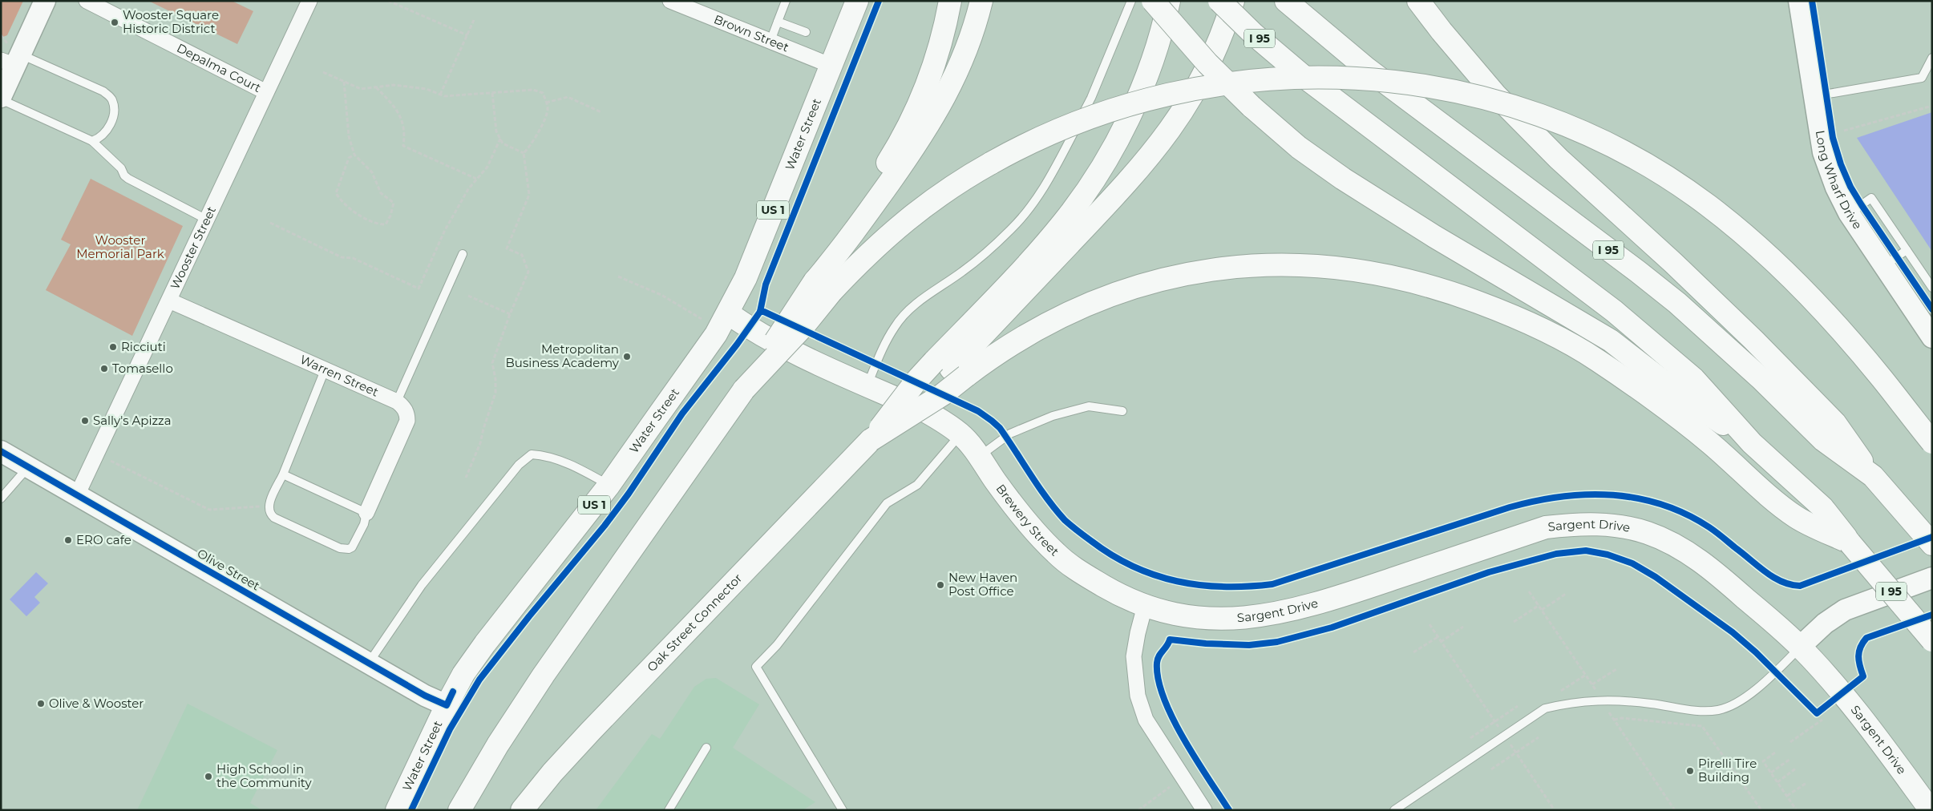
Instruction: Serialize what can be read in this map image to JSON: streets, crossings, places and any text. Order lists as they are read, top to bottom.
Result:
{
  "streets": {
    "main road": [
      "I 95",
      "Water Street",
      "US 1",
      "Brewery Street",
      "Sargent Drive",
      "Oak Street Connector"
    ],
    "street": [
      "Brown Street",
      "Depalma Court",
      "Long Wharf Drive",
      "Wooster Street",
      "Warren Street",
      "Olive Street"
    ]
  },
  "crossings": [
    ["Brown Street", "Water Street"],
    ["Depalma Court", "Wooster Street"],
    ["Water Street", "Brewery Street"],
    ["Water Street", "Olive Street"],
    ["Wooster Street", "Warren Street"],
    ["Wooster Street", "Olive Street"],
    ["Brewery Street", "Sargent Drive"]
  ],
  "parks": ["Wooster Memorial Park"],
  "places": [
    "Wooster Square Historic District",
    "Ricciuti",
    "Metropolitan Business Academy",
    "Tomasello",
    "Sally's Apizza",
    "ERO cafe",
    "New Haven Post Office",
    "Olive & Wooster",
    "Pirelli Tire Building",
    "High School in the Community"
  ]
}
